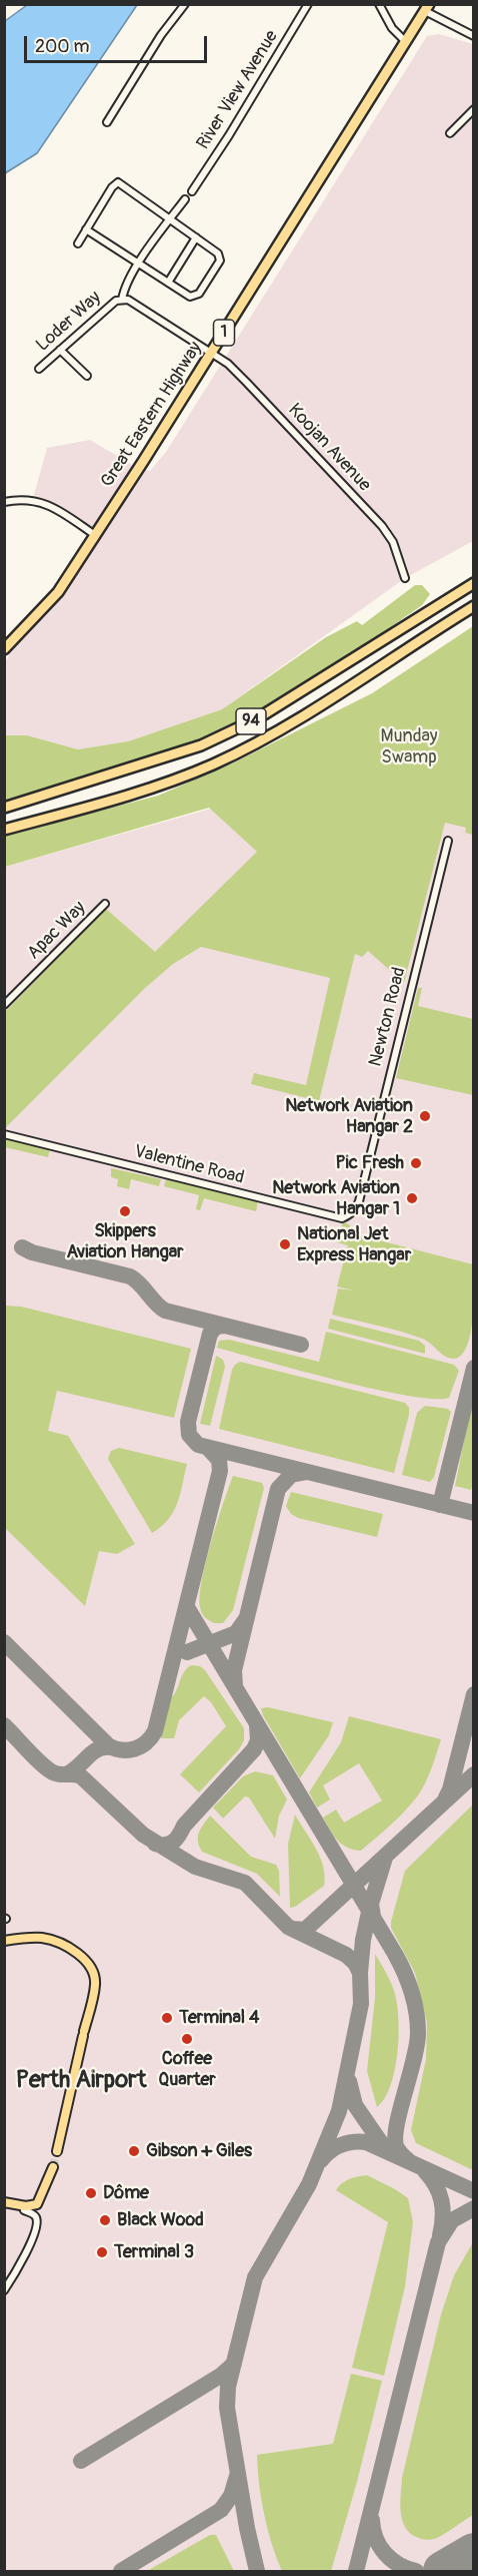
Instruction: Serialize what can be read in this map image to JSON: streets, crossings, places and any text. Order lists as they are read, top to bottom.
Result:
{
  "streets": {
    "highway": ["1", "Great Eastern Highway", "94"],
    "street": [
      "River View Avenue",
      "Loder Way",
      "Koojan Avenue",
      "Apac Way",
      "Newton Road",
      "Valentine Road"
    ]
  },
  "crossings": [
    ["Loder Way", "Great Eastern Highway"],
    ["Loder Way", "Koojan Avenue"],
    ["Great Eastern Highway", "Koojan Avenue"],
    ["Newton Road", "Valentine Road"]
  ],
  "districts": ["Perth Airport"],
  "parks": ["Munday Swamp"],
  "places": [
    "Network Aviation Hangar 2",
    "Pic Fresh",
    "Network Aviation Hangar 1",
    "Skippers Aviation Hangar",
    "National Jet Express Hangar",
    "Terminal 4",
    "Coffee Quarter",
    "Gibson + Giles",
    "Dôme",
    "Black Wood",
    "Terminal 3"
  ],
  "scale_bar": "200 m"
}
